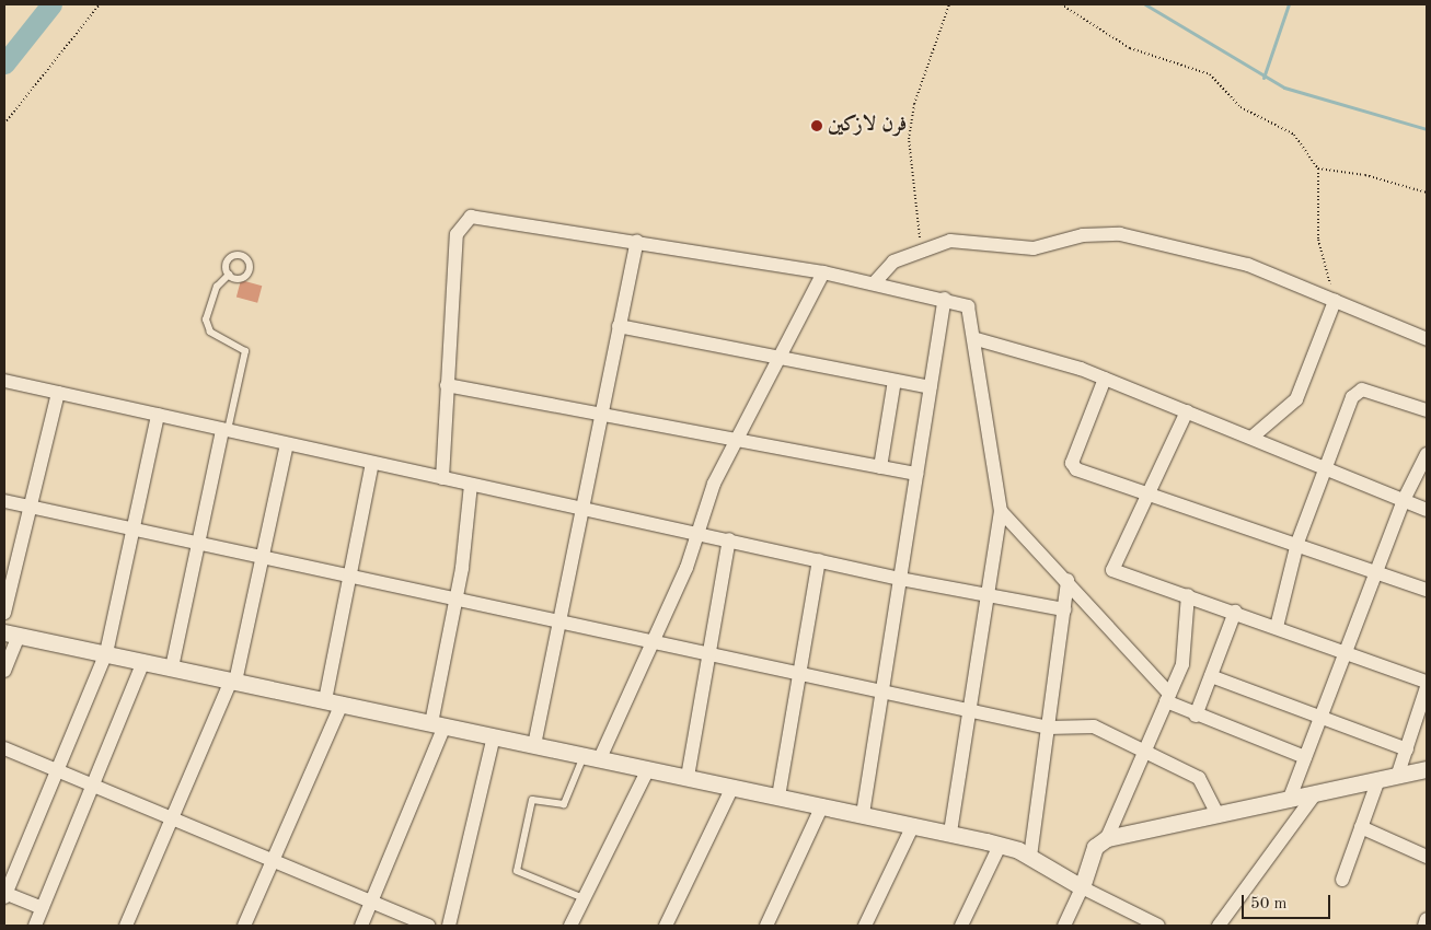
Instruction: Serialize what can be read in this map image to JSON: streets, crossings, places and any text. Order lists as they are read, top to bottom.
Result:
{
  "places": ["فرن لازكين"],
  "scale_bar": "50 m"
}
